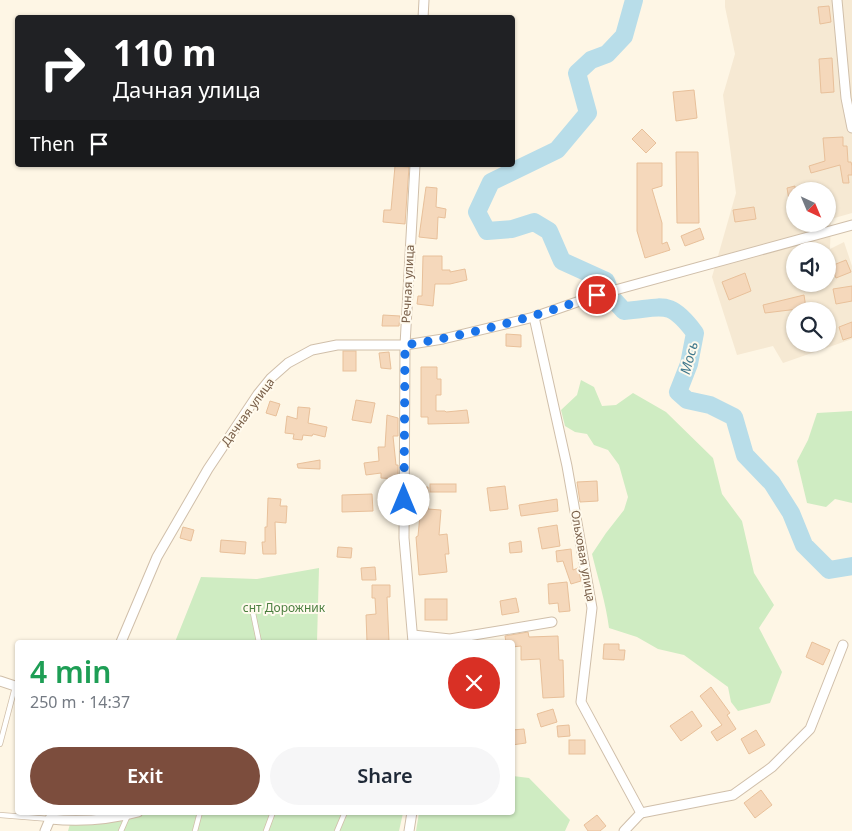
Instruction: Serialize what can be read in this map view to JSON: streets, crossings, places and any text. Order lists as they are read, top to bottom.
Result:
{
  "streets": {
    "street": ["Речная улица", "Дачная улица", "Ольховая улица"]
  },
  "crossings": [
    ["Речная улица", "Дачная улица"],
    ["Дачная улица", "Ольховая улица"]
  ],
  "water": ["Мось"],
  "parks": ["снт Дорожник"],
  "north": "bottom right",
  "page": {
    "turn": ["110 m", "Дачная улица"],
    "then": "Then",
    "heading": ["4 min", "250 m · 14:37"],
    "buttons": ["Exit", "Share"]
  }
}
